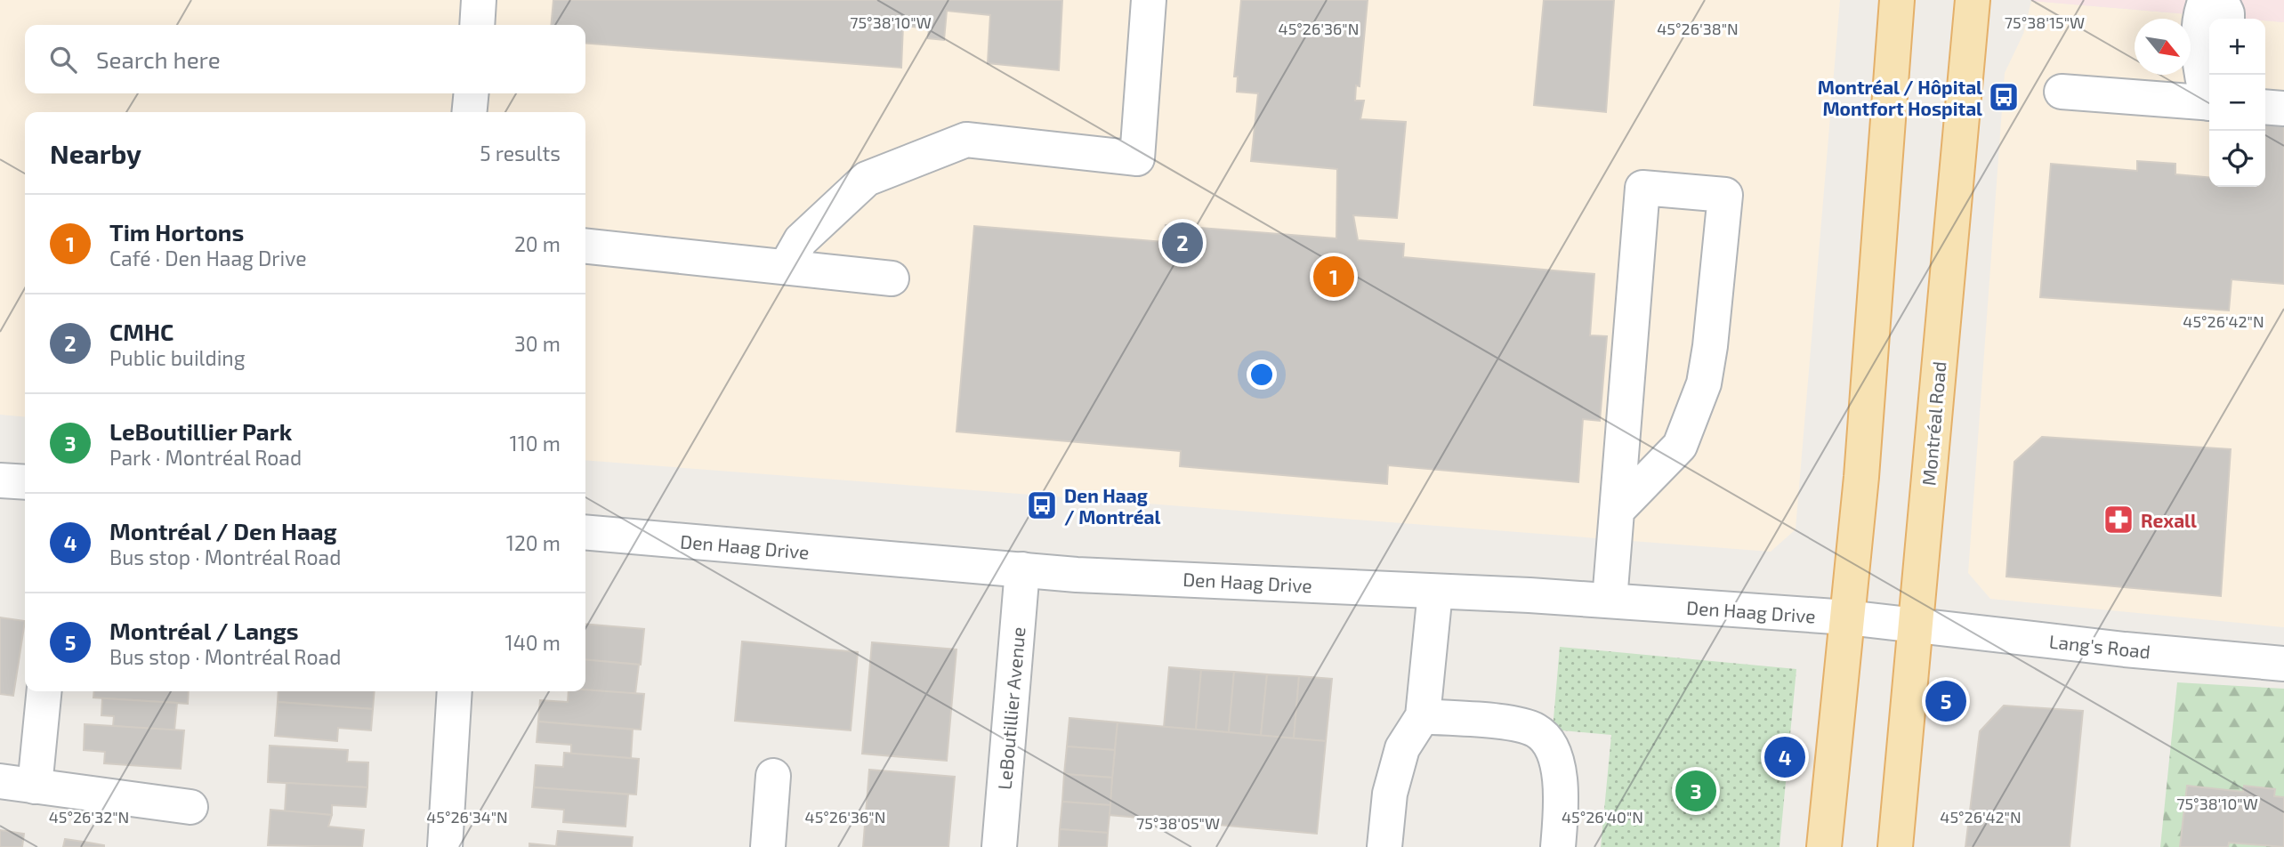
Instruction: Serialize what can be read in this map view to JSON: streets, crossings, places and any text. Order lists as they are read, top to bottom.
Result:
{
  "streets": {
    "main road": ["Montréal Road"],
    "street": ["Den Haag Drive", "Lang's Road", "LeBoutillier Avenue"]
  },
  "crossings": [
    ["Montréal Road", "Den Haag Drive"],
    ["Montréal Road", "Lang's Road"],
    ["Den Haag Drive", "Lang's Road"],
    ["Den Haag Drive", "LeBoutillier Avenue"]
  ],
  "places": {
    "bus stop": ["Montréal / Hôpital Montfort Hospital", "Den Haag / Montréal"],
    "pharmacy": ["Rexall"]
  },
  "north": "bottom right",
  "page": {
    "map_buttons": ["+", "−"],
    "search": "Search here",
    "heading": ["Nearby", "5 results"],
    "list": [
      {
        "mark": "1",
        "name": "Tim Hortons",
        "note": "Café · Den Haag Drive",
        "value": "20 m"
      },
      {
        "mark": "2",
        "name": "CMHC",
        "note": "Public building",
        "value": "30 m"
      },
      {
        "mark": "3",
        "name": "LeBoutillier Park",
        "note": "Park · Montréal Road",
        "value": "110 m"
      },
      {
        "mark": "4",
        "name": "Montréal / Den Haag",
        "note": "Bus stop · Montréal Road",
        "value": "120 m"
      },
      {
        "mark": "5",
        "name": "Montréal / Langs",
        "note": "Bus stop · Montréal Road",
        "value": "140 m"
      }
    ],
    "pins": [
      "2",
      "1",
      "5",
      "4",
      "3"
    ]
  },
  "coordinates": [
    "75°38'15\"W",
    "75°38'10\"W",
    "45°26'36\"N",
    "45°26'38\"N",
    "45°26'42\"N",
    "45°26'32\"N",
    "45°26'34\"N",
    "45°26'40\"N",
    "75°38'05\"W"
  ]
}
